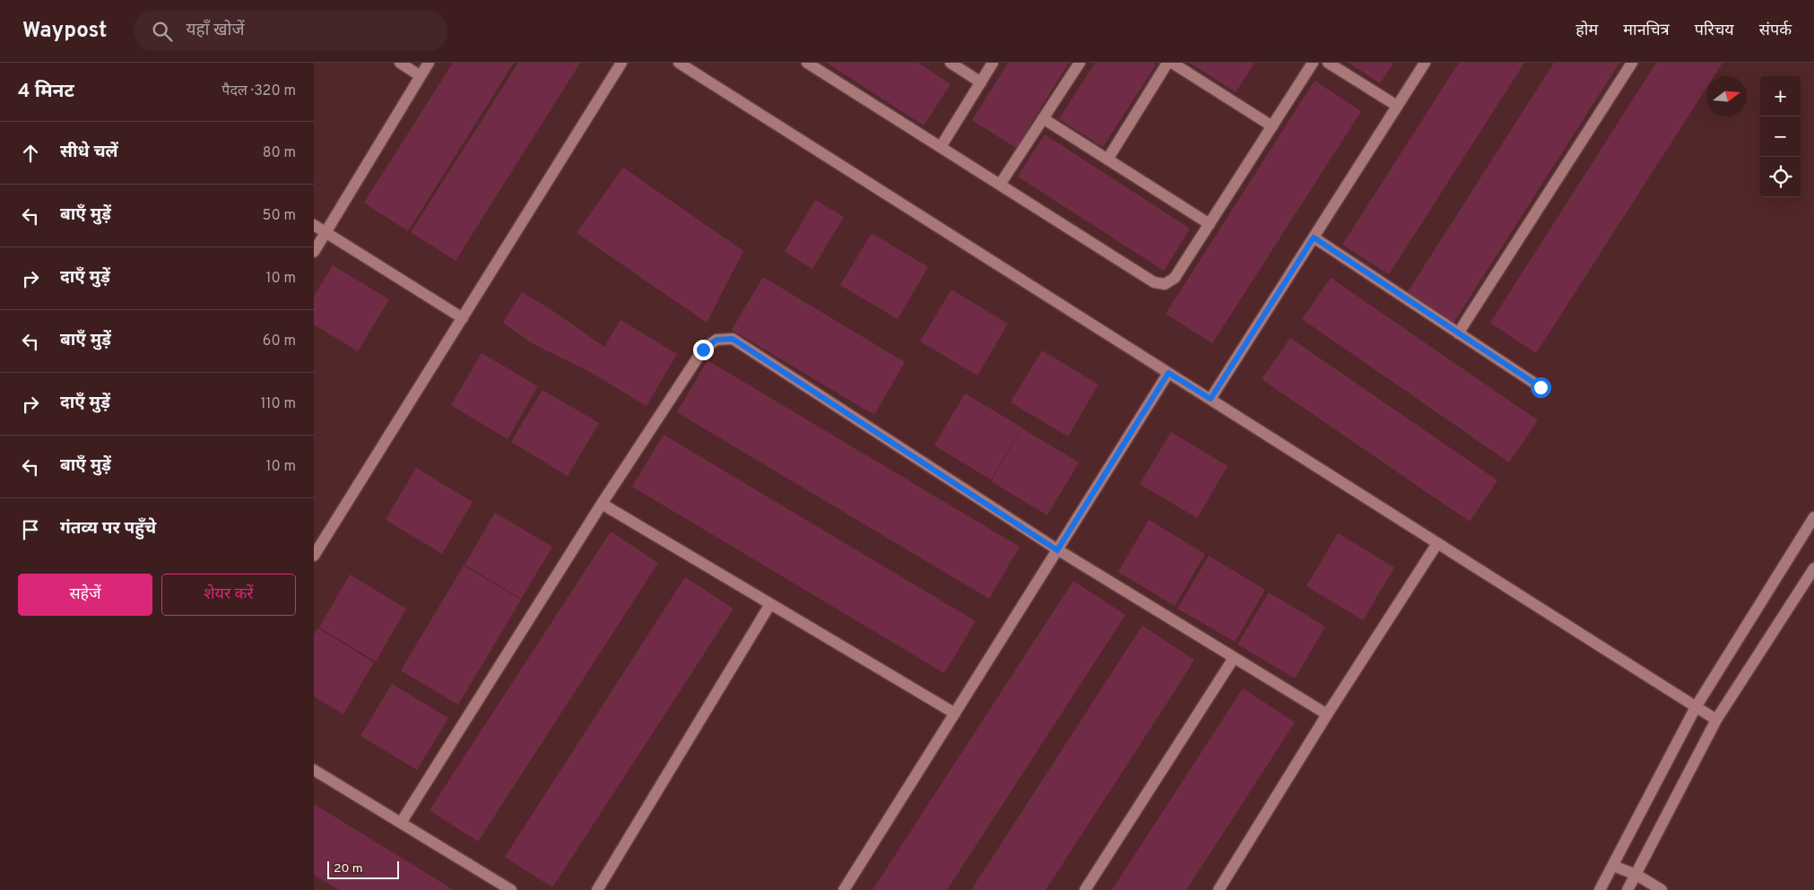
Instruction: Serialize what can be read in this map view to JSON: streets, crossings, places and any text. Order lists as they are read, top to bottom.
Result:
{
  "scale_bar": "20 m",
  "north": "right",
  "page": {
    "header": "Waypost",
    "search": "यहाँ खोजें",
    "nav": [
      "होम",
      "मानचित्र",
      "परिचय",
      "संपर्क"
    ],
    "heading": ["4 मिनट", "पैदल · 320 m"],
    "map_buttons": ["+", "−"],
    "list": [
      ["सीधे चलें", "80 m"],
      ["बाएँ मुड़ें", "50 m"],
      ["दाएँ मुड़ें", "10 m"],
      ["बाएँ मुड़ें", "60 m"],
      ["दाएँ मुड़ें", "110 m"],
      ["बाएँ मुड़ें", "10 m"],
      "गंतव्य पर पहुँचे"
    ],
    "buttons": ["सहेजें", "शेयर करें"],
    "scale": "20 m"
  }
}
